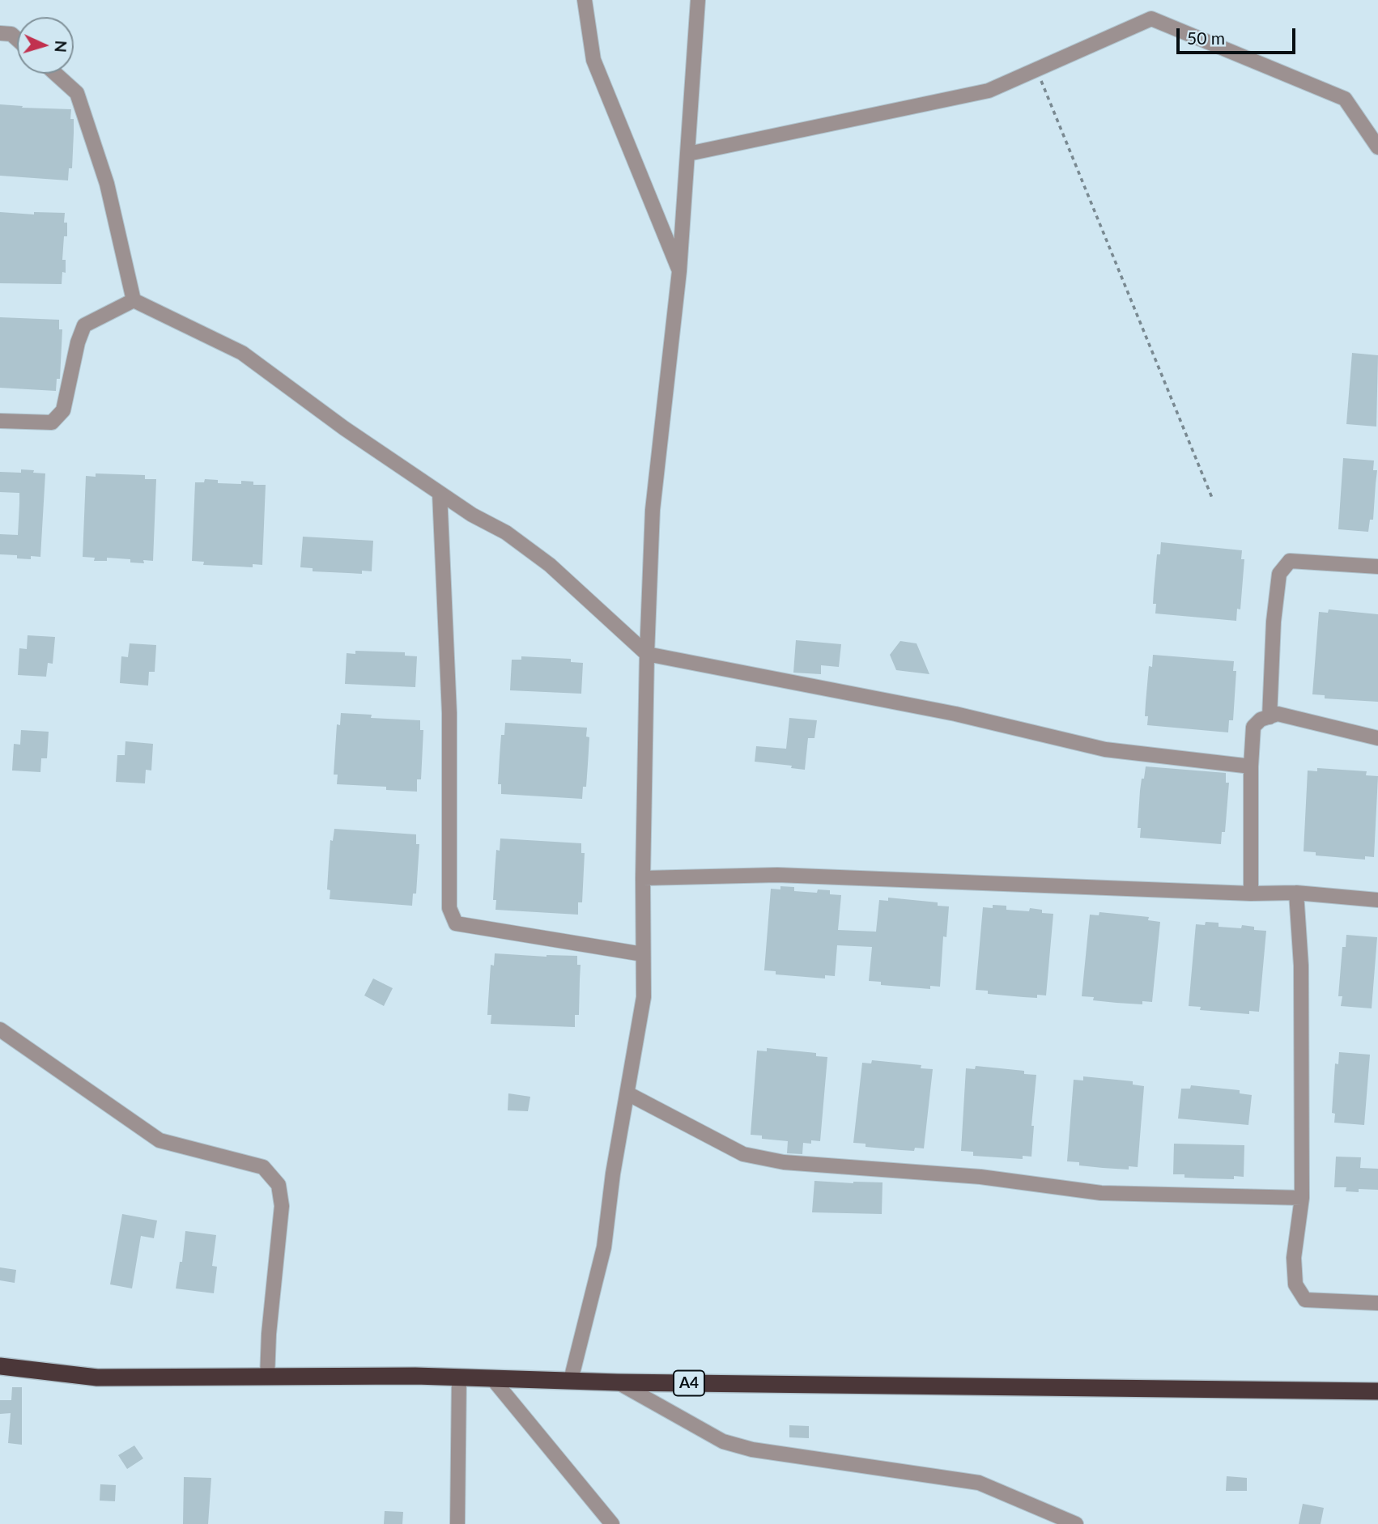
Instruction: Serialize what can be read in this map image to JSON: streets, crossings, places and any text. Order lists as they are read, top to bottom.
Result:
{
  "streets": {
    "highway": ["A4"]
  },
  "scale_bar": "50 m",
  "north": "right"
}
